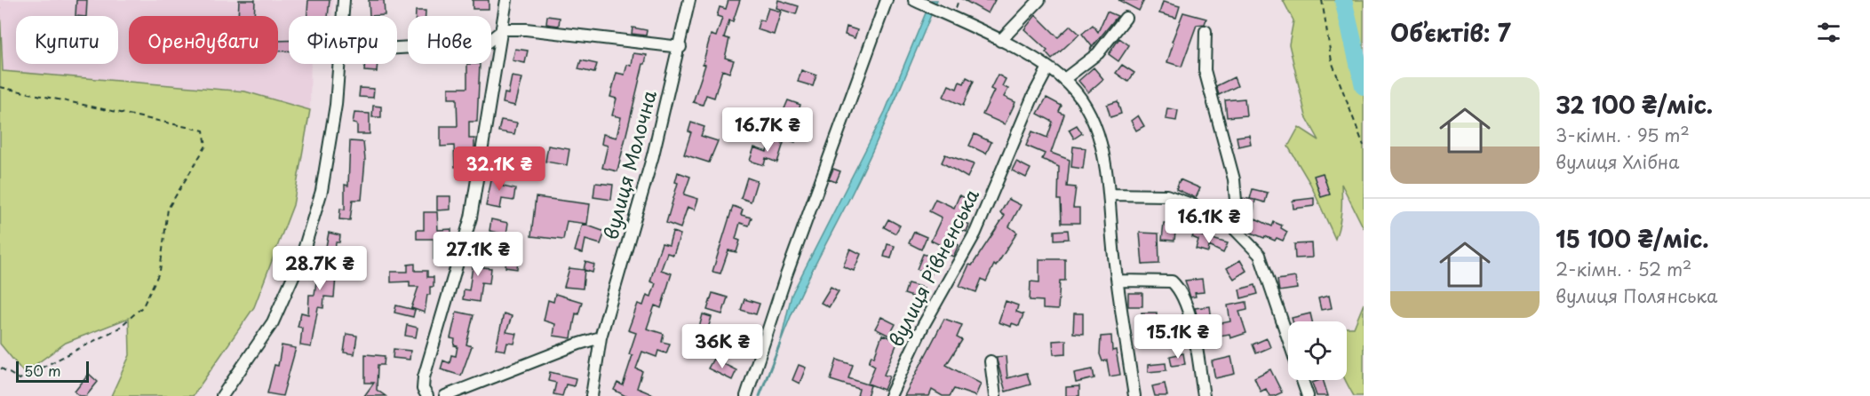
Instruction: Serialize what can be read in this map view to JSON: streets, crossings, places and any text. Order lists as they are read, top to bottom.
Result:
{
  "streets": {
    "street": ["вулиця Молочна", "вулиця Рівненська"]
  },
  "scale_bar": "50 m",
  "page": {
    "heading": "Об’єктів: 7",
    "chip": [
      "Купити",
      "Орендувати",
      "Фільтри",
      "Нове"
    ],
    "list": [
      {
        "name": "32 100 ₴/міс.",
        "note": "3-кімн. · 95 m² · вулиця Хлібна"
      },
      {
        "name": "15 100 ₴/міс.",
        "note": "2-кімн. · 52 m² · вулиця Полянська"
      }
    ],
    "price": [
      "16.7K ₴",
      "32.1K ₴",
      "16.1K ₴",
      "27.1K ₴",
      "28.7K ₴",
      "15.1K ₴",
      "36K ₴"
    ],
    "scale": "50 m"
  }
}
